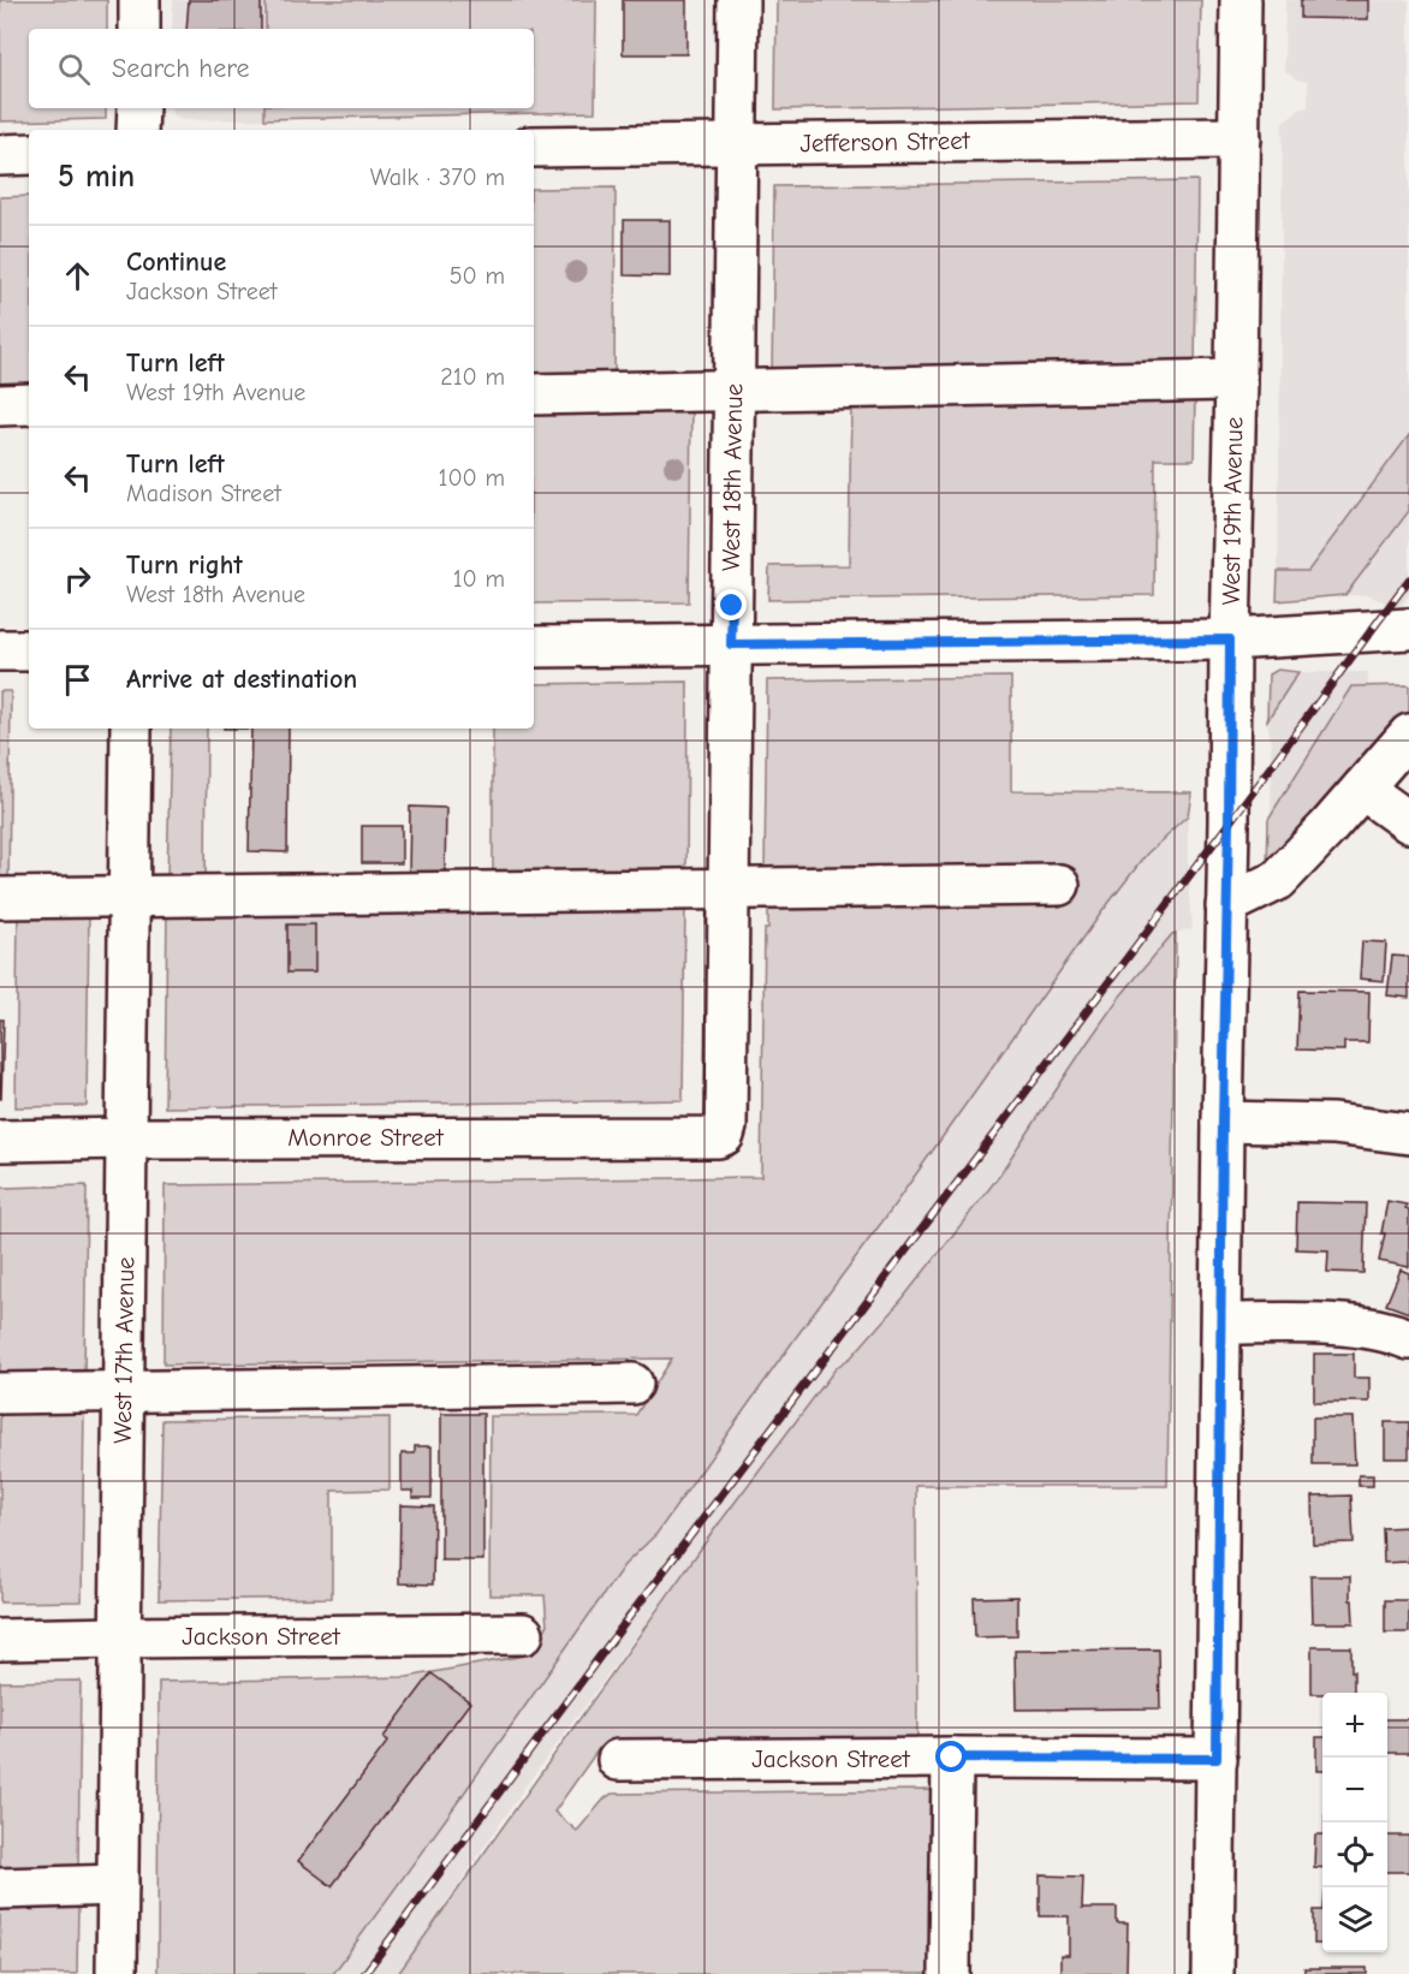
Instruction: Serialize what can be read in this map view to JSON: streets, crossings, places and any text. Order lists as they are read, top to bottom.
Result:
{
  "streets": {
    "street": [
      "Jefferson Street",
      "West 18th Avenue",
      "West 19th Avenue",
      "Monroe Street",
      "West 17th Avenue",
      "Jackson Street"
    ]
  },
  "crossings": [
    ["Jefferson Street", "West 18th Avenue"],
    ["Jefferson Street", "West 19th Avenue"],
    ["West 18th Avenue", "Monroe Street"],
    ["West 19th Avenue", "Jackson Street"],
    ["Monroe Street", "West 17th Avenue"],
    ["West 17th Avenue", "Jackson Street"]
  ],
  "page": {
    "search": "Search here",
    "heading": ["5 min", "Walk · 370 m"],
    "list": [
      ["Continue", "Jackson Street", "50 m"],
      ["Turn left", "West 19th Avenue", "210 m"],
      ["Turn left", "Madison Street", "100 m"],
      ["Turn right", "West 18th Avenue", "10 m"],
      "Arrive at destination"
    ],
    "map_buttons": ["+", "−"]
  }
}
